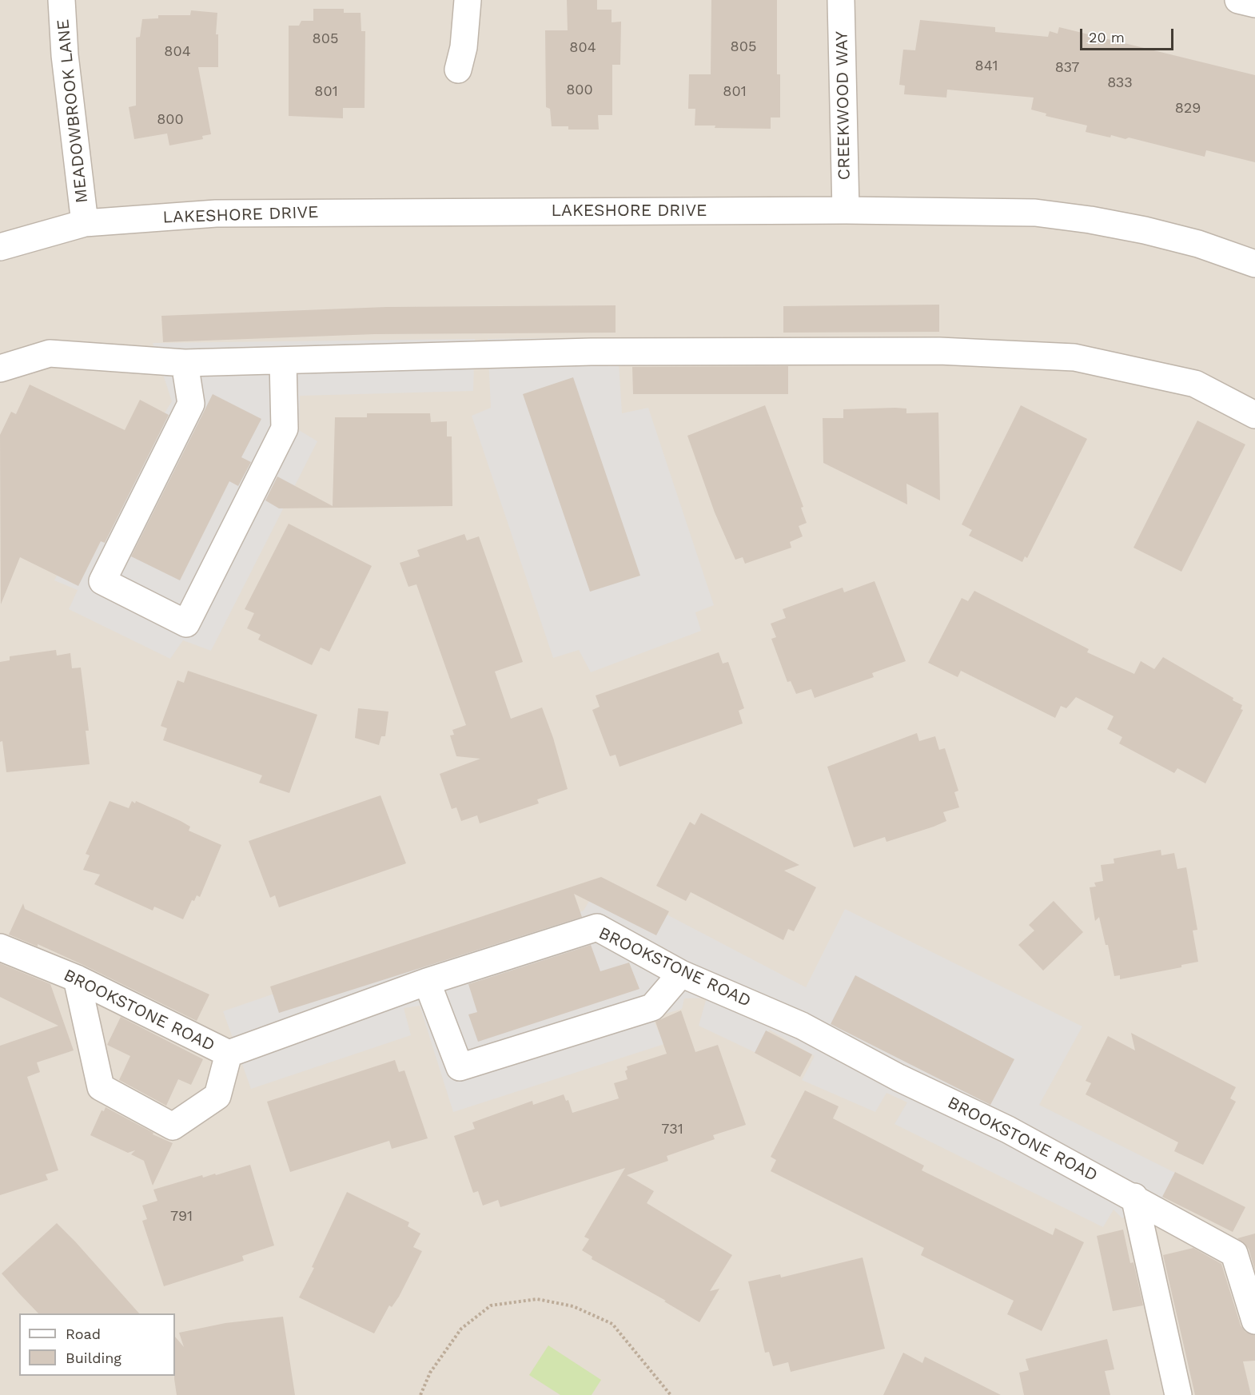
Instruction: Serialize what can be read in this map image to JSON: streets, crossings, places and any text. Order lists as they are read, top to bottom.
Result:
{
  "streets": {
    "street": [
      "CREEKWOOD WAY",
      "MEADOWBROOK LANE",
      "LAKESHORE DRIVE",
      "BROOKSTONE ROAD"
    ]
  },
  "crossings": [
    ["CREEKWOOD WAY", "LAKESHORE DRIVE"],
    ["MEADOWBROOK LANE", "LAKESHORE DRIVE"]
  ],
  "house_numbers": [
    "805",
    "805",
    "804",
    "804",
    "841",
    "837",
    "833",
    "800",
    "801",
    "801",
    "829",
    "800",
    "731",
    "791"
  ],
  "legend": ["Road", "Building"],
  "scale_bar": "20 m"
}
